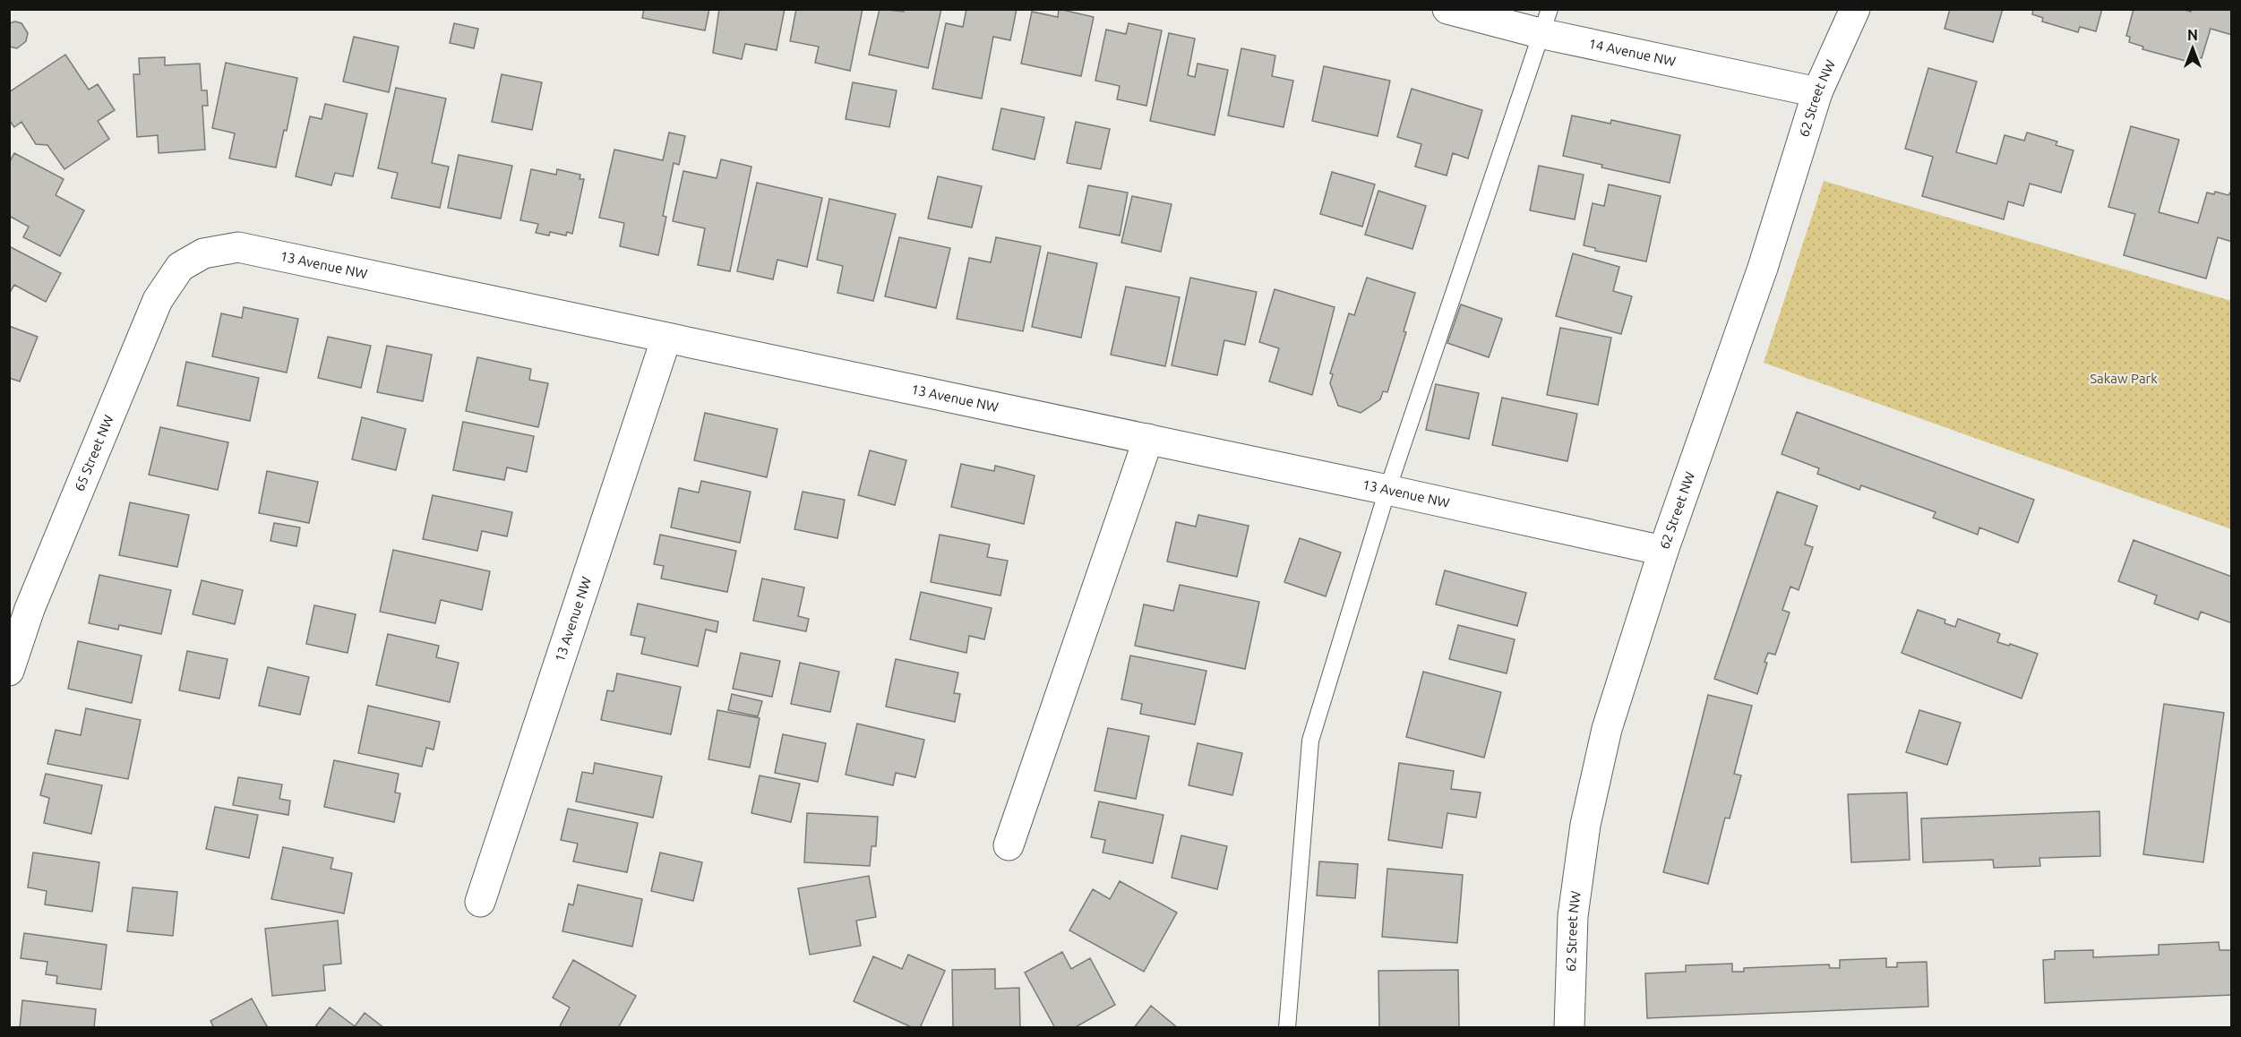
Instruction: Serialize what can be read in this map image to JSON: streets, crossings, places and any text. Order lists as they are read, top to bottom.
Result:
{
  "streets": {
    "street": [
      "14 Avenue NW",
      "62 Street NW",
      "13 Avenue NW",
      "65 Street NW"
    ]
  },
  "crossings": [
    ["14 Avenue NW", "62 Street NW"],
    ["62 Street NW", "13 Avenue NW"],
    ["13 Avenue NW", "65 Street NW"]
  ],
  "parks": ["Sakaw Park"],
  "north": "top"
}
